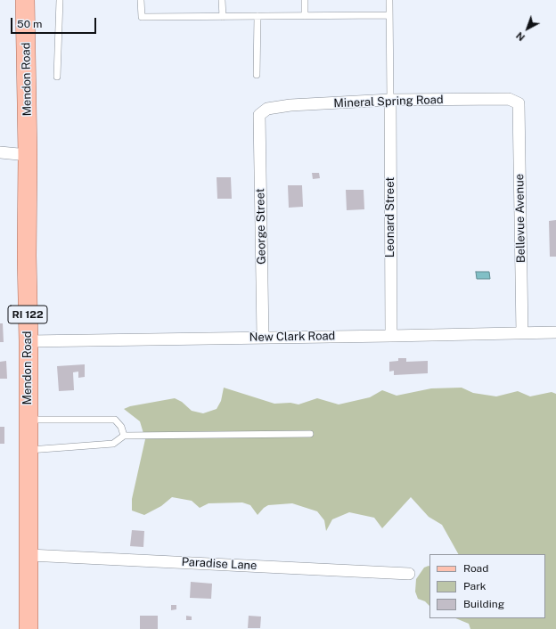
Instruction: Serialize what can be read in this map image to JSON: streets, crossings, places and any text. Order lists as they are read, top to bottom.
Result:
{
  "streets": {
    "main road": ["Mendon Road", "RI 122"],
    "street": [
      "Mineral Spring Road",
      "Leonard Street",
      "Bellevue Avenue",
      "George Street",
      "New Clark Road",
      "Paradise Lane"
    ]
  },
  "crossings": [
    ["Mendon Road", "New Clark Road"],
    ["Mendon Road", "Paradise Lane"],
    ["Mineral Spring Road", "Leonard Street"],
    ["Mineral Spring Road", "Bellevue Avenue"],
    ["Mineral Spring Road", "George Street"],
    ["Leonard Street", "New Clark Road"],
    ["Bellevue Avenue", "New Clark Road"],
    ["George Street", "New Clark Road"]
  ],
  "legend": ["Road", "Park", "Building"],
  "scale_bar": "50 m",
  "north": "bottom left"
}
